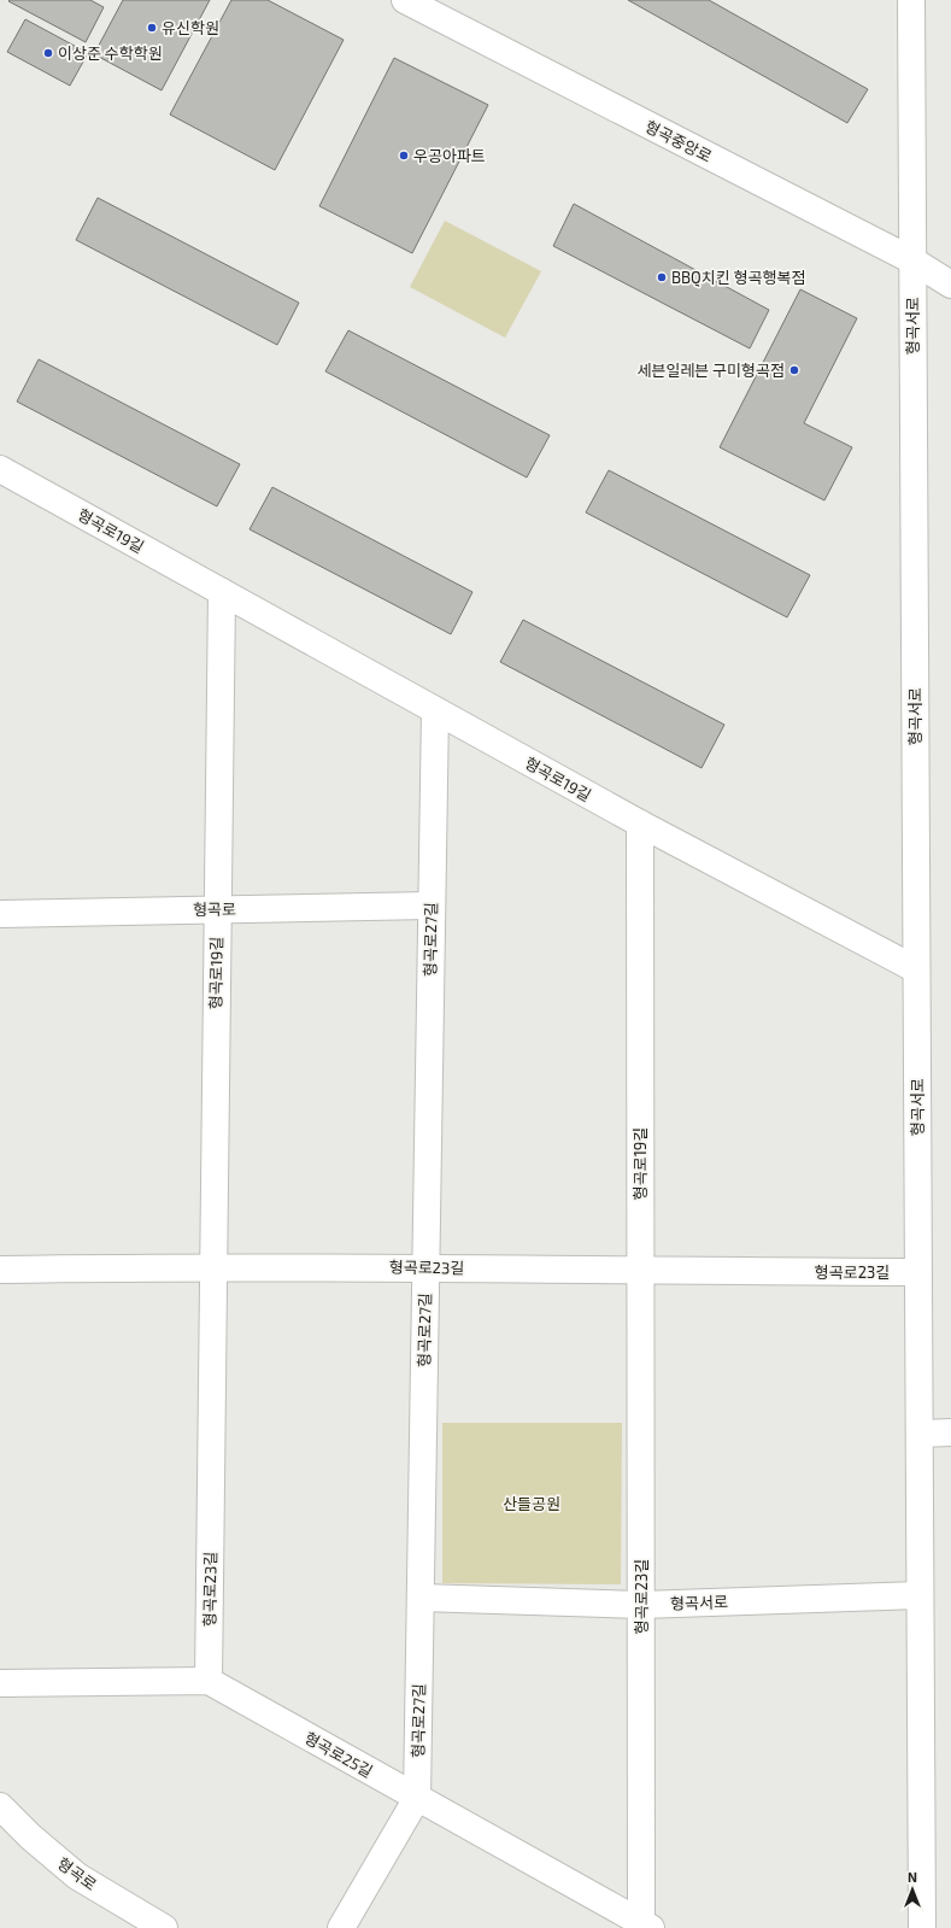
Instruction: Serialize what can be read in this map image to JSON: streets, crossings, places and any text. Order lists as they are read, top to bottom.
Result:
{
  "streets": {
    "street": [
      "형곡중앙로",
      "형곡서로",
      "형곡로19길",
      "형곡로",
      "형곡로27길",
      "형곡로23길",
      "형곡로25길"
    ]
  },
  "crossings": [
    ["형곡중앙로", "형곡서로"],
    ["형곡서로", "형곡로19길"],
    ["형곡서로", "형곡로27길"],
    ["형곡서로", "형곡로23길"],
    ["형곡로19길", "형곡로"],
    ["형곡로19길", "형곡로27길"],
    ["형곡로19길", "형곡로23길"],
    ["형곡로", "형곡로27길"],
    ["형곡로27길", "형곡로23길"],
    ["형곡로27길", "형곡로25길"],
    ["형곡로23길", "형곡로25길"]
  ],
  "parks": ["산들공원"],
  "places": [
    "유신학원",
    "이상준 수학학원",
    "우공아파트",
    "BBQ치킨 형곡행복점",
    "세븐일레븐 구미형곡점"
  ],
  "north": "top"
}
